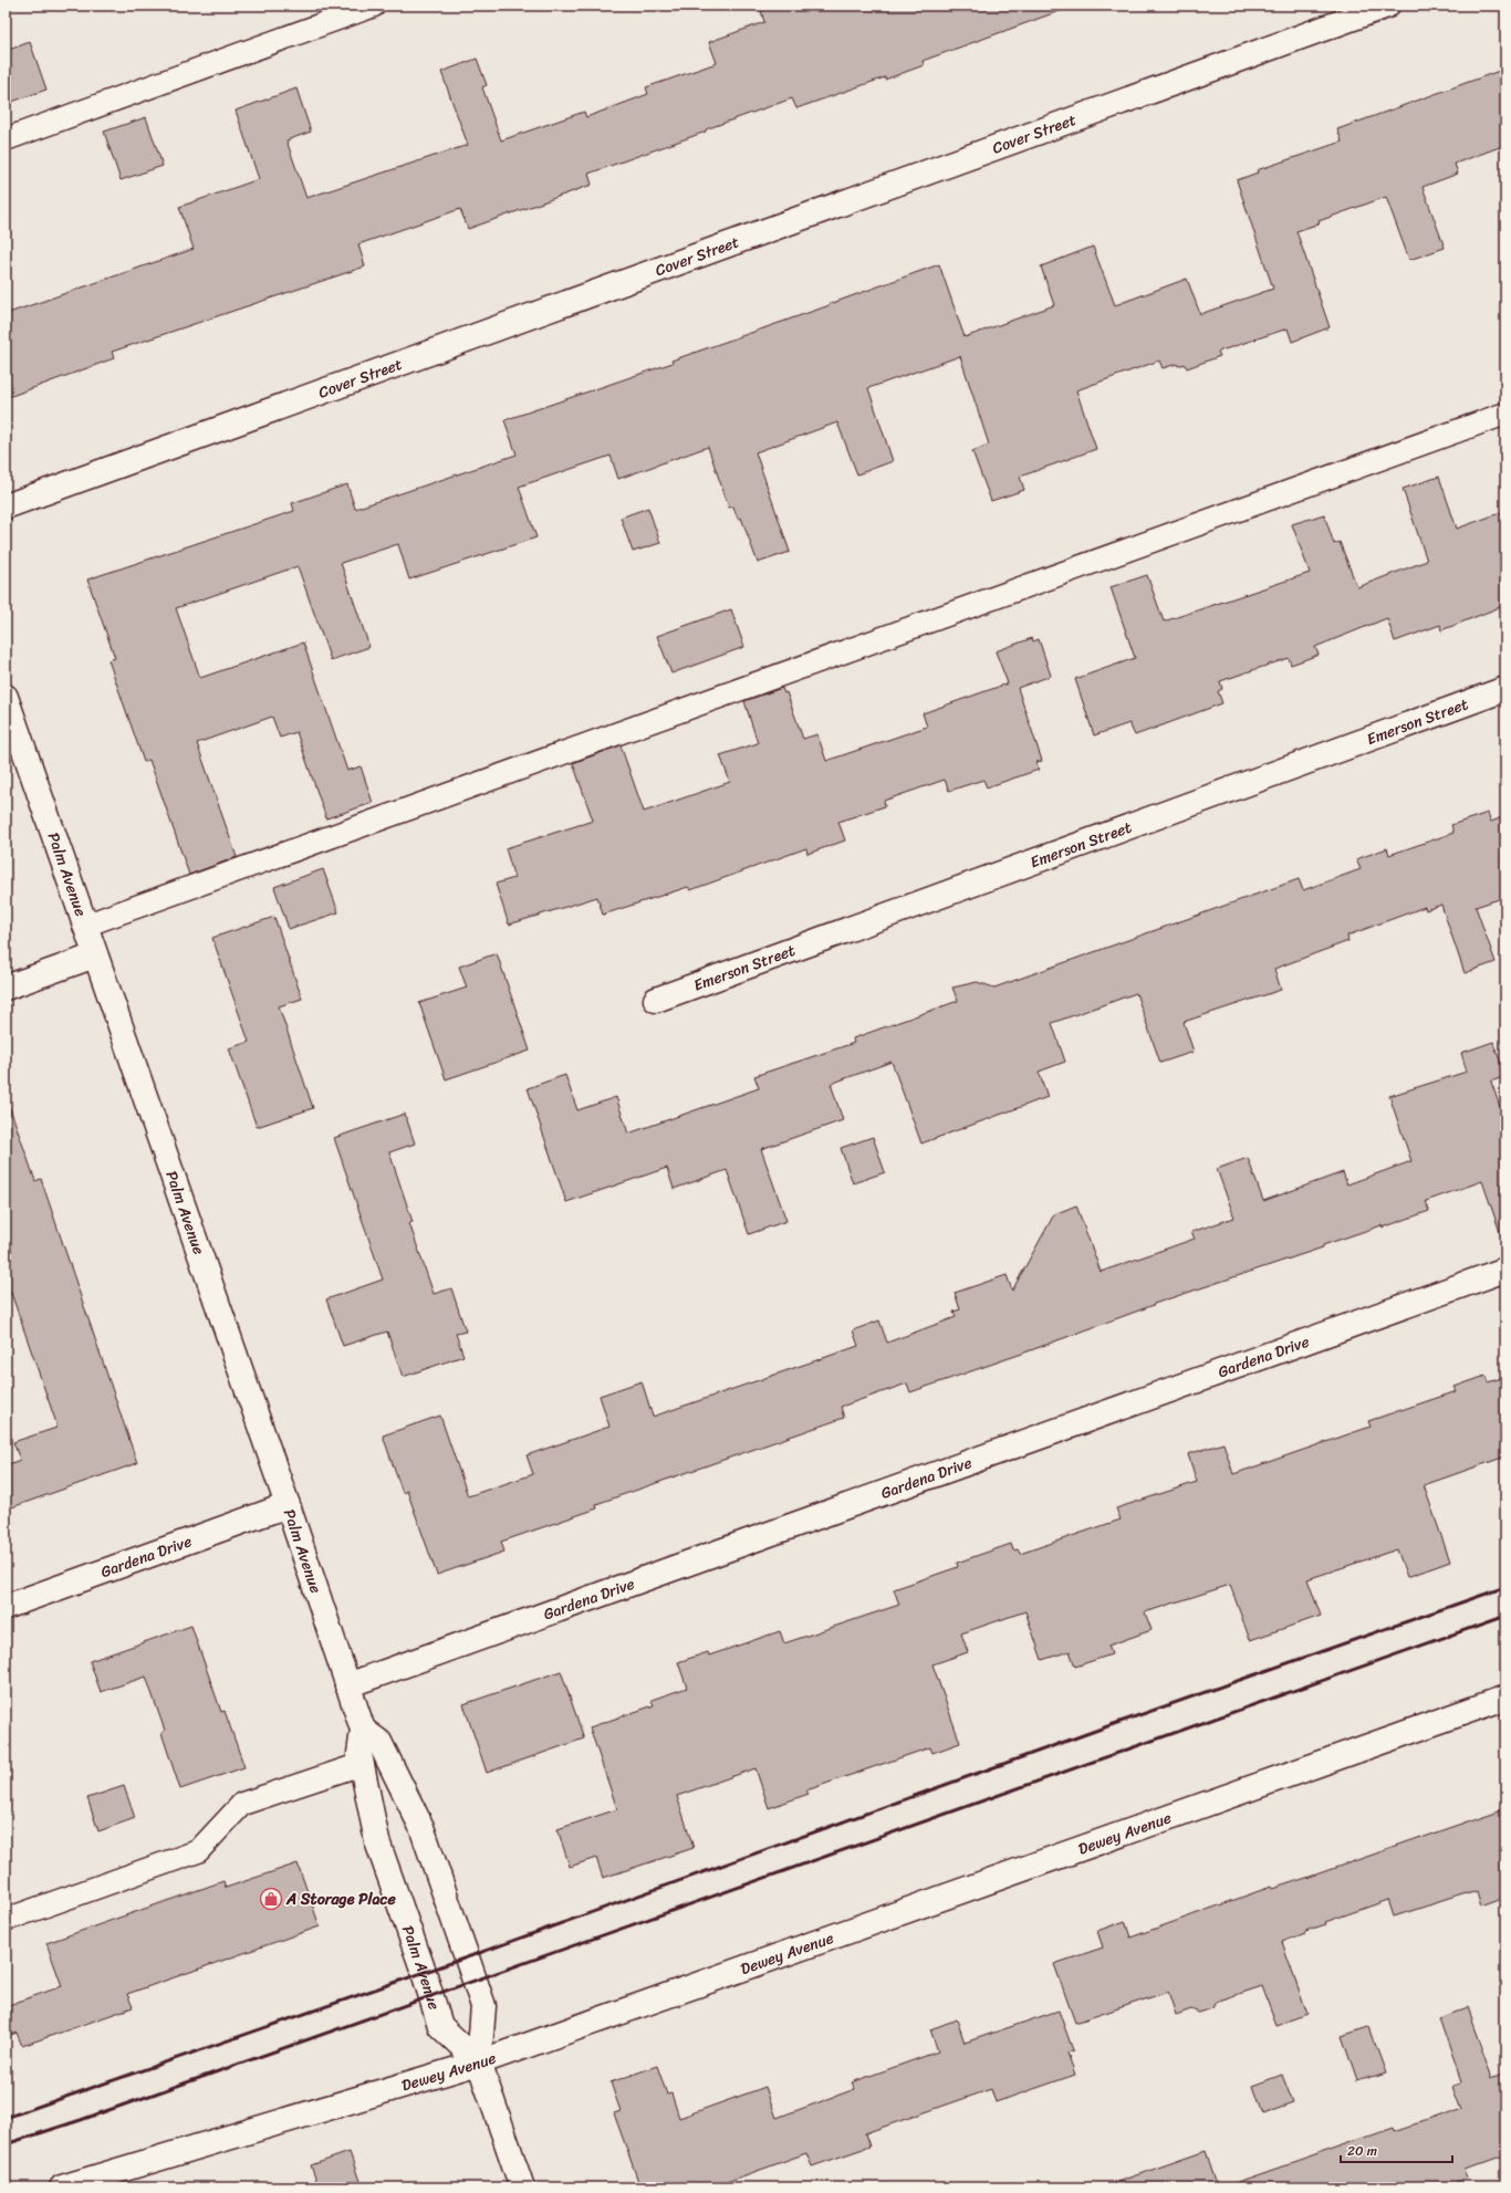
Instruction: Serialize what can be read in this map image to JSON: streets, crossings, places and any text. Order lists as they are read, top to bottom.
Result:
{
  "streets": {
    "street": [
      "Cover Street",
      "Emerson Street",
      "Palm Avenue",
      "Gardena Drive",
      "Dewey Avenue"
    ]
  },
  "crossings": [
    ["Palm Avenue", "Gardena Drive"],
    ["Palm Avenue", "Dewey Avenue"]
  ],
  "places": {
    "shop": ["A Storage Place"]
  },
  "scale_bar": "20 m"
}
